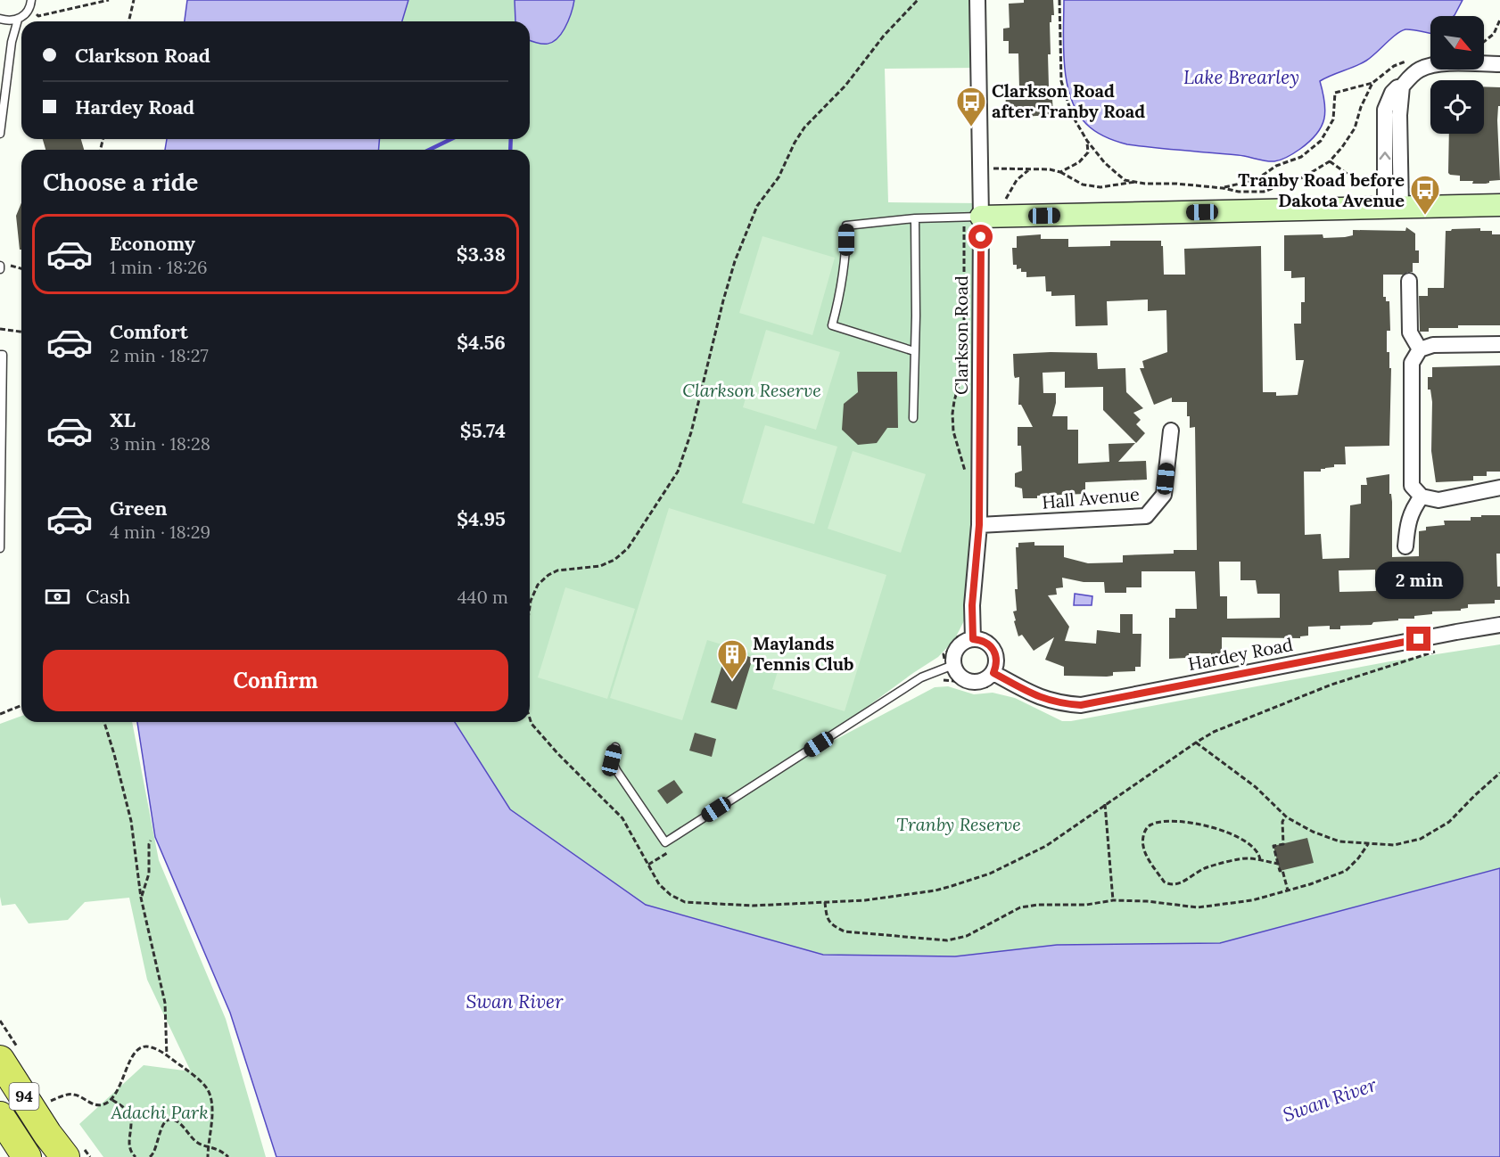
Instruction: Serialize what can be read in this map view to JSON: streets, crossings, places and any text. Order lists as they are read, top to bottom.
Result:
{
  "streets": {
    "highway": ["94"],
    "street": ["Clarkson Road", "Hall Avenue", "Hardey Road"]
  },
  "crossings": [
    ["Clarkson Road", "Hall Avenue"],
    ["Clarkson Road", "Hardey Road"]
  ],
  "water": ["Lake Brearley", "Swan River"],
  "parks": ["Clarkson Reserve", "Tranby Reserve", "Adachi Park"],
  "places": {
    "bus stop": ["Clarkson Road after Tranby Road", "Tranby Road before Dakota Avenue"],
    "building": ["Maylands Tennis Club"]
  },
  "north": "bottom right",
  "page": {
    "banner": ["Clarkson Road", "Hardey Road"],
    "heading": "Choose a ride",
    "list": [
      {
        "name": "Economy",
        "note": "1 min · 18:26",
        "value": "$3.38"
      },
      {
        "name": "Comfort",
        "note": "2 min · 18:27",
        "value": "$4.56"
      },
      {
        "name": "XL",
        "note": "3 min · 18:28",
        "value": "$5.74"
      },
      {
        "name": "Green",
        "note": "4 min · 18:29",
        "value": "$4.95"
      }
    ],
    "bubble": "2 min",
    "pay": ["Cash", "440 m"],
    "buttons": "Confirm"
  }
}
